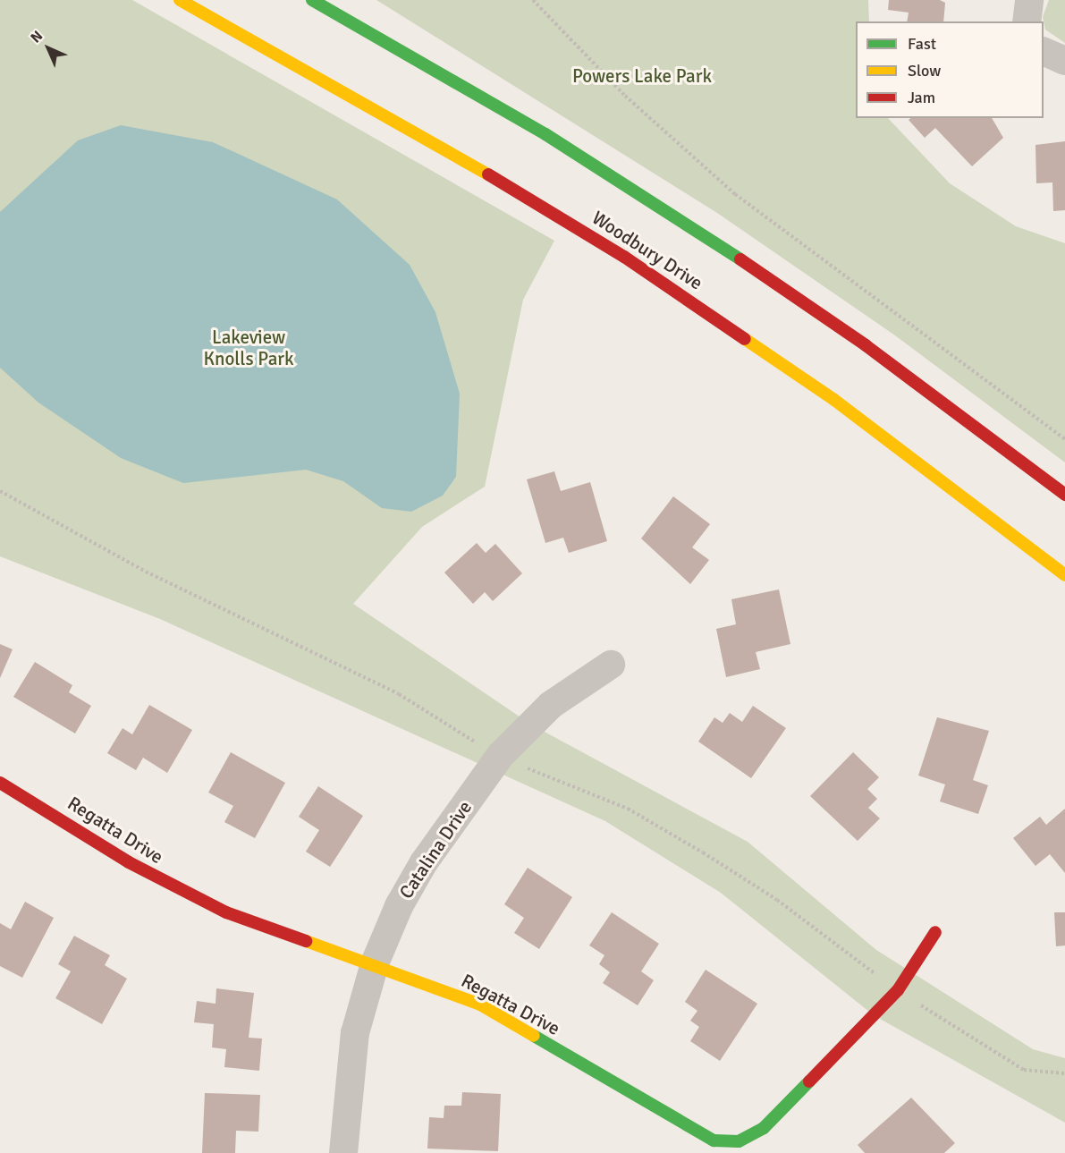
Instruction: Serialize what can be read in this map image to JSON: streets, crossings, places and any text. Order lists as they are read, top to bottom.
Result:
{
  "streets": {
    "main road": ["Woodbury Drive", "Regatta Drive"],
    "street": ["Catalina Drive"]
  },
  "crossings": [
    ["Regatta Drive", "Catalina Drive"]
  ],
  "parks": ["Powers Lake Park", "Lakeview Knolls Park"],
  "legend": ["Fast", "Slow", "Jam"],
  "north": "top left"
}
